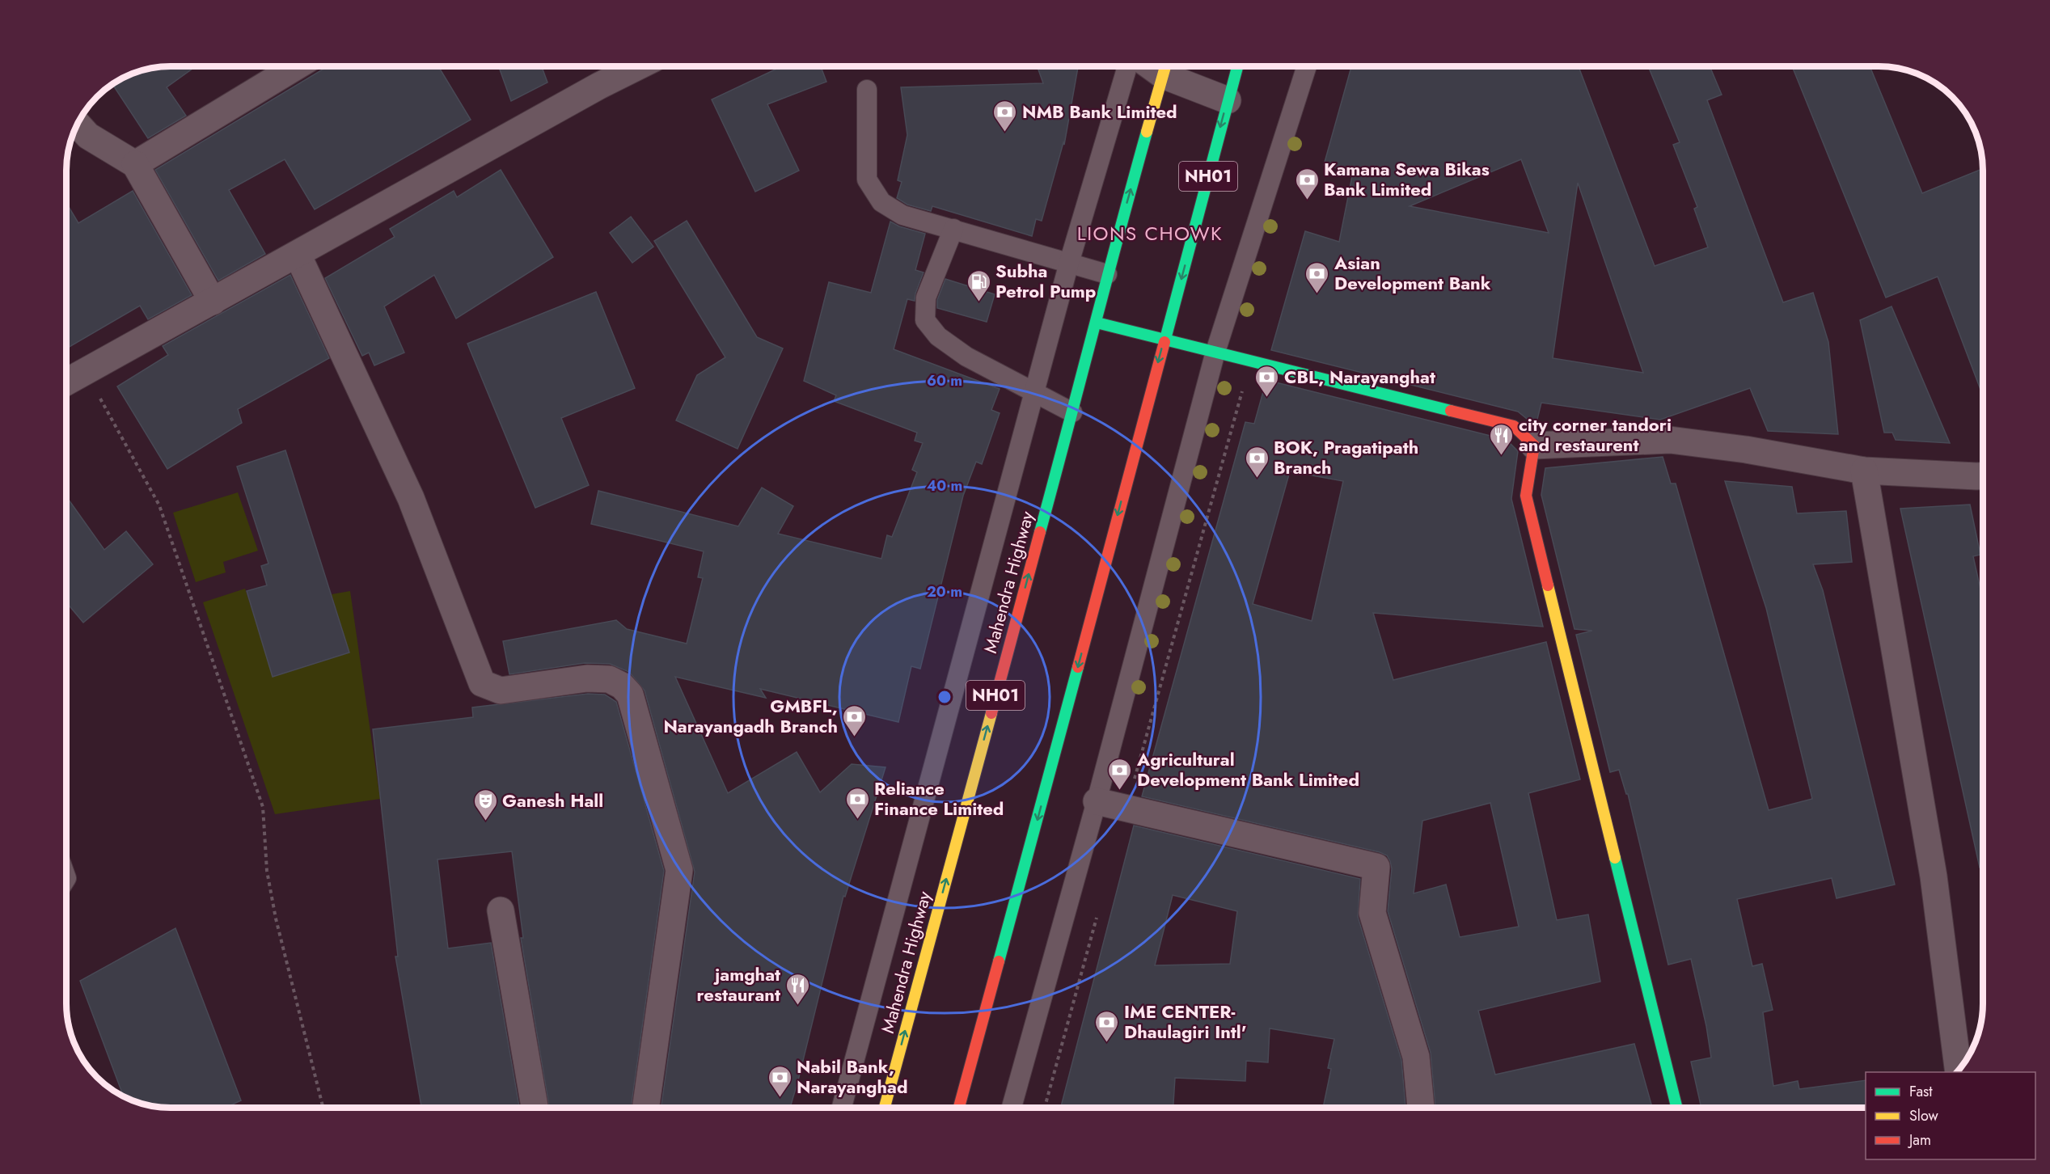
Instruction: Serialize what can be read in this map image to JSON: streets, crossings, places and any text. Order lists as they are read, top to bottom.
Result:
{
  "streets": {
    "main road": ["NH01", "Mahendra Highway"]
  },
  "districts": ["LIONS CHOWK"],
  "places": {
    "bank": [
      "NMB Bank Limited",
      "Kamana Sewa Bikas Bank Limited",
      "Asian Development Bank",
      "CBL, Narayanghat",
      "BOK, Pragatipath Branch",
      "GMBFL, Narayangadh Branch",
      "Agricultural Development Bank Limited",
      "Reliance Finance Limited",
      "IME CENTER- Dhaulagiri Intl'",
      "Nabil Bank, Narayanghad"
    ],
    "fuel station": ["Subha Petrol Pump"],
    "restaurant": ["city corner tandori and restaurent", "jamghat restaurant"],
    "theatre": ["Ganesh Hall"]
  },
  "legend": ["Fast", "Slow", "Jam"],
  "rings": ["60 m", "40 m", "20 m"]
}
